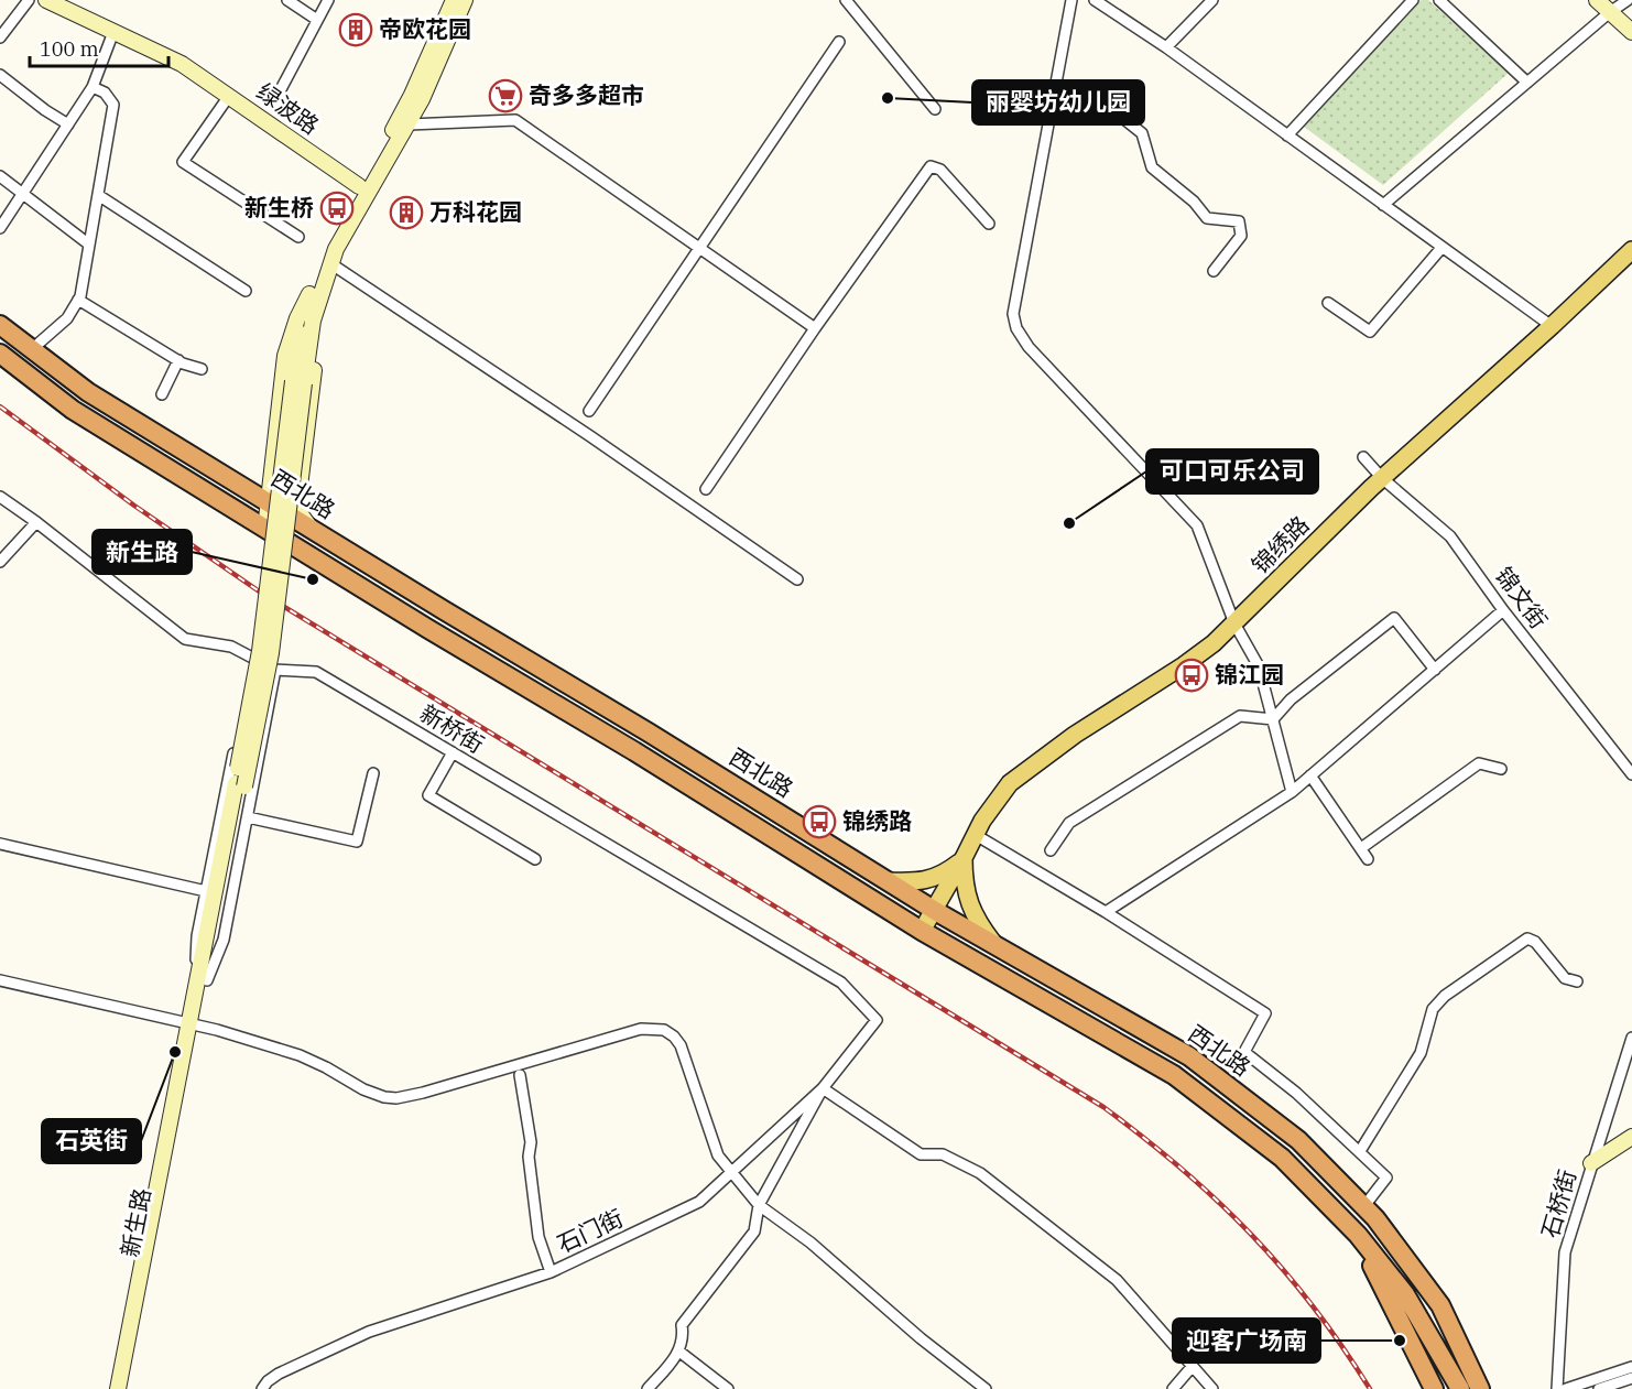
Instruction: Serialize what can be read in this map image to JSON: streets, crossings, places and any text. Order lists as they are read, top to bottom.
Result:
{
  "streets": {
    "highway": ["西北路"],
    "main road": ["绿波路", "锦绣路", "新生路"],
    "street": [
      "锦文街",
      "新桥街",
      "石桥街",
      "石门街"
    ]
  },
  "crossings": [
    ["绿波路", "新生路"],
    ["西北路", "锦绣路"],
    ["锦绣路", "锦文街"],
    ["新桥街", "石门街"]
  ],
  "places": {
    "building": ["帝欧花园", "万科花园"],
    "supermarket": ["奇多多超市"],
    "other": [
      "丽婴坊幼儿园",
      "可口可乐公司",
      "新生路",
      "石英街",
      "迎客广场南"
    ],
    "bus stop": ["新生桥", "锦江园", "锦绣路"]
  },
  "scale_bar": "100 m"
}
